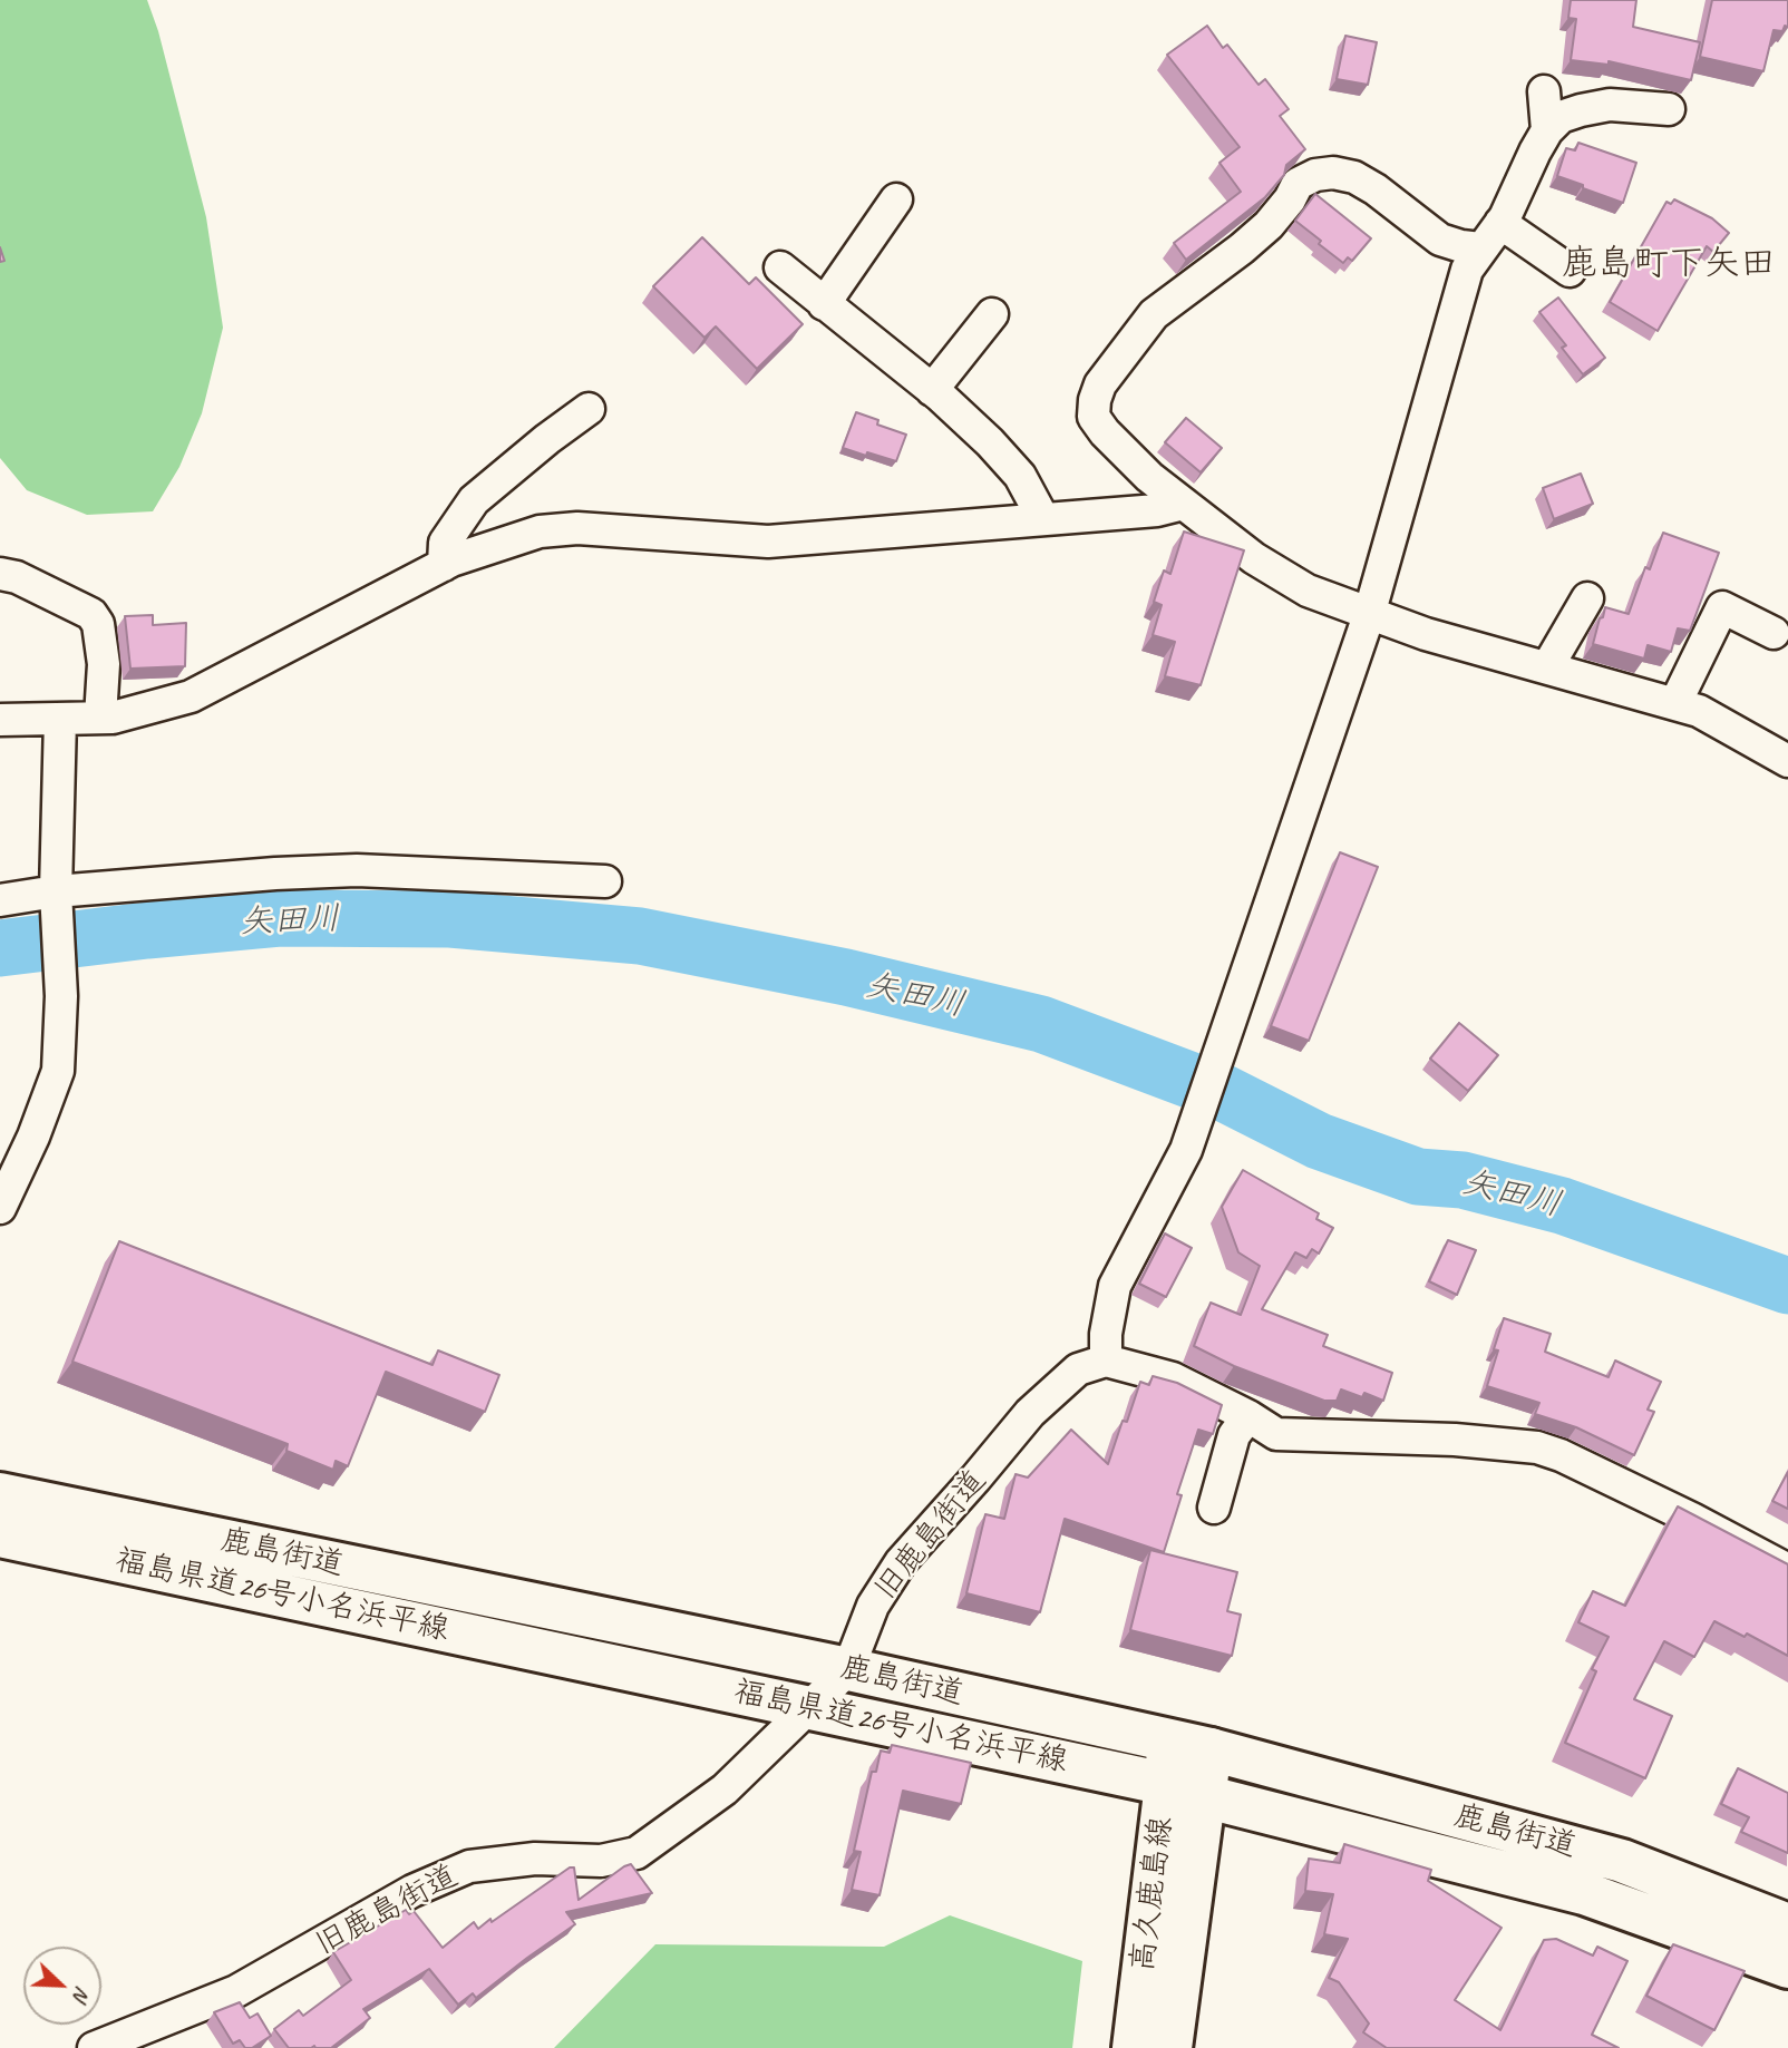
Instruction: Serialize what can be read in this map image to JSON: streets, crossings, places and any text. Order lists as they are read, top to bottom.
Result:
{
  "streets": {
    "main road": ["鹿島街道", "福島県道26号小名浜平線", "高久鹿島線"],
    "street": ["旧鹿島街道"]
  },
  "crossings": [
    ["旧鹿島街道", "鹿島街道"],
    ["旧鹿島街道", "福島県道26号小名浜平線"],
    ["鹿島街道", "高久鹿島線"],
    ["福島県道26号小名浜平線", "高久鹿島線"]
  ],
  "districts": ["鹿島町下矢田"],
  "water": ["矢田川"],
  "north": "bottom right"
}
